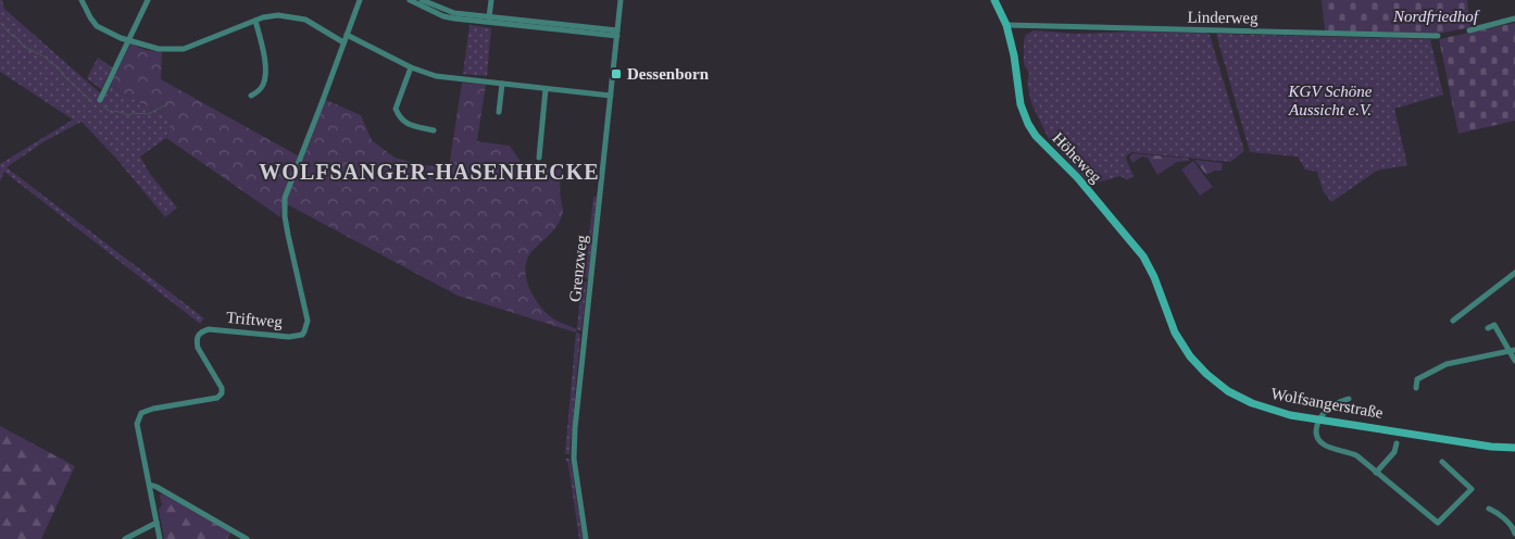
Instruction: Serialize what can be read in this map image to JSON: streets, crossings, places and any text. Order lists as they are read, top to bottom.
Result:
{
  "streets": {
    "street": [
      "Linderweg",
      "Höheweg",
      "Grenzweg",
      "Triftweg",
      "Wolfsangerstraße"
    ]
  },
  "crossings": [
    ["Linderweg", "Höheweg"],
    ["Höheweg", "Wolfsangerstraße"]
  ],
  "districts": ["WOLFSANGER-HASENHECKE"],
  "parks": ["Nordfriedhof", "KGV Schöne Aussicht e.V."],
  "places": {
    "transit": ["Dessenborn"]
  }
}
